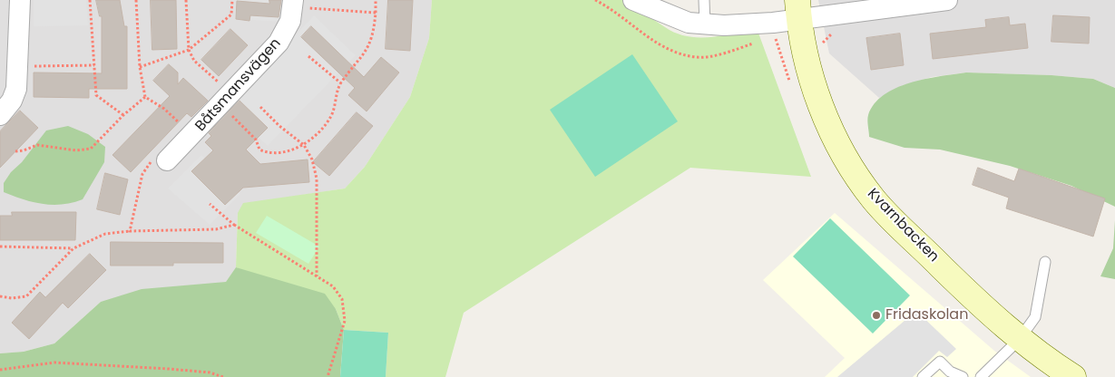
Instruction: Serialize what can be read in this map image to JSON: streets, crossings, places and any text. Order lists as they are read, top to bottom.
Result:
{
  "streets": {
    "street": ["Båtsmansvägen", "Kvarnbacken"]
  },
  "places": ["Fridaskolan"]
}
